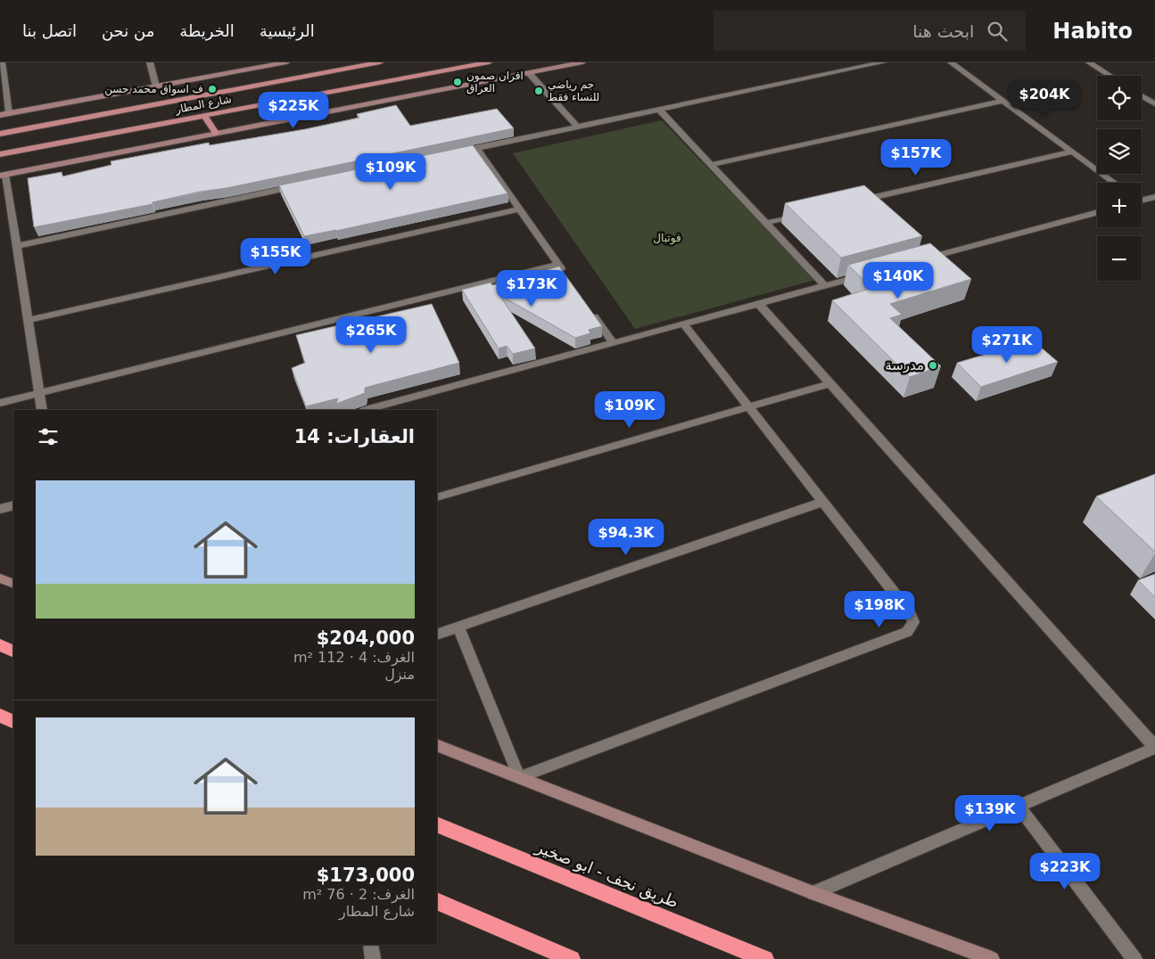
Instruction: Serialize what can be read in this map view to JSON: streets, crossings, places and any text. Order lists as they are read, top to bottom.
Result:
{
  "streets": {
    "highway": ["طريق نجف - ابو صخير"],
    "main road": ["شارع المطار"]
  },
  "parks": ["فوتبال"],
  "places": [
    "افران صمون العراق",
    "ف اسواق محمد حسن",
    "جم رياضي للنساء فقط",
    "مدرسة"
  ],
  "page": {
    "header": "Habito",
    "search": "ابحث هنا",
    "nav": [
      "الرئيسية",
      "الخريطة",
      "من نحن",
      "اتصل بنا"
    ],
    "map_buttons": ["+", "−"],
    "price": [
      "$204K",
      "$225K",
      "$157K",
      "$109K",
      "$155K",
      "$140K",
      "$173K",
      "$265K",
      "$271K",
      "$109K",
      "$94.3K",
      "$198K",
      "$139K",
      "$223K"
    ],
    "heading": "العقارات: 14",
    "list": [
      {
        "name": "$204,000",
        "note": "الغرف: 4 · 112 m² · منزل"
      },
      {
        "name": "$173,000",
        "note": "الغرف: 2 · 76 m² · شارع المطار"
      }
    ]
  }
}
